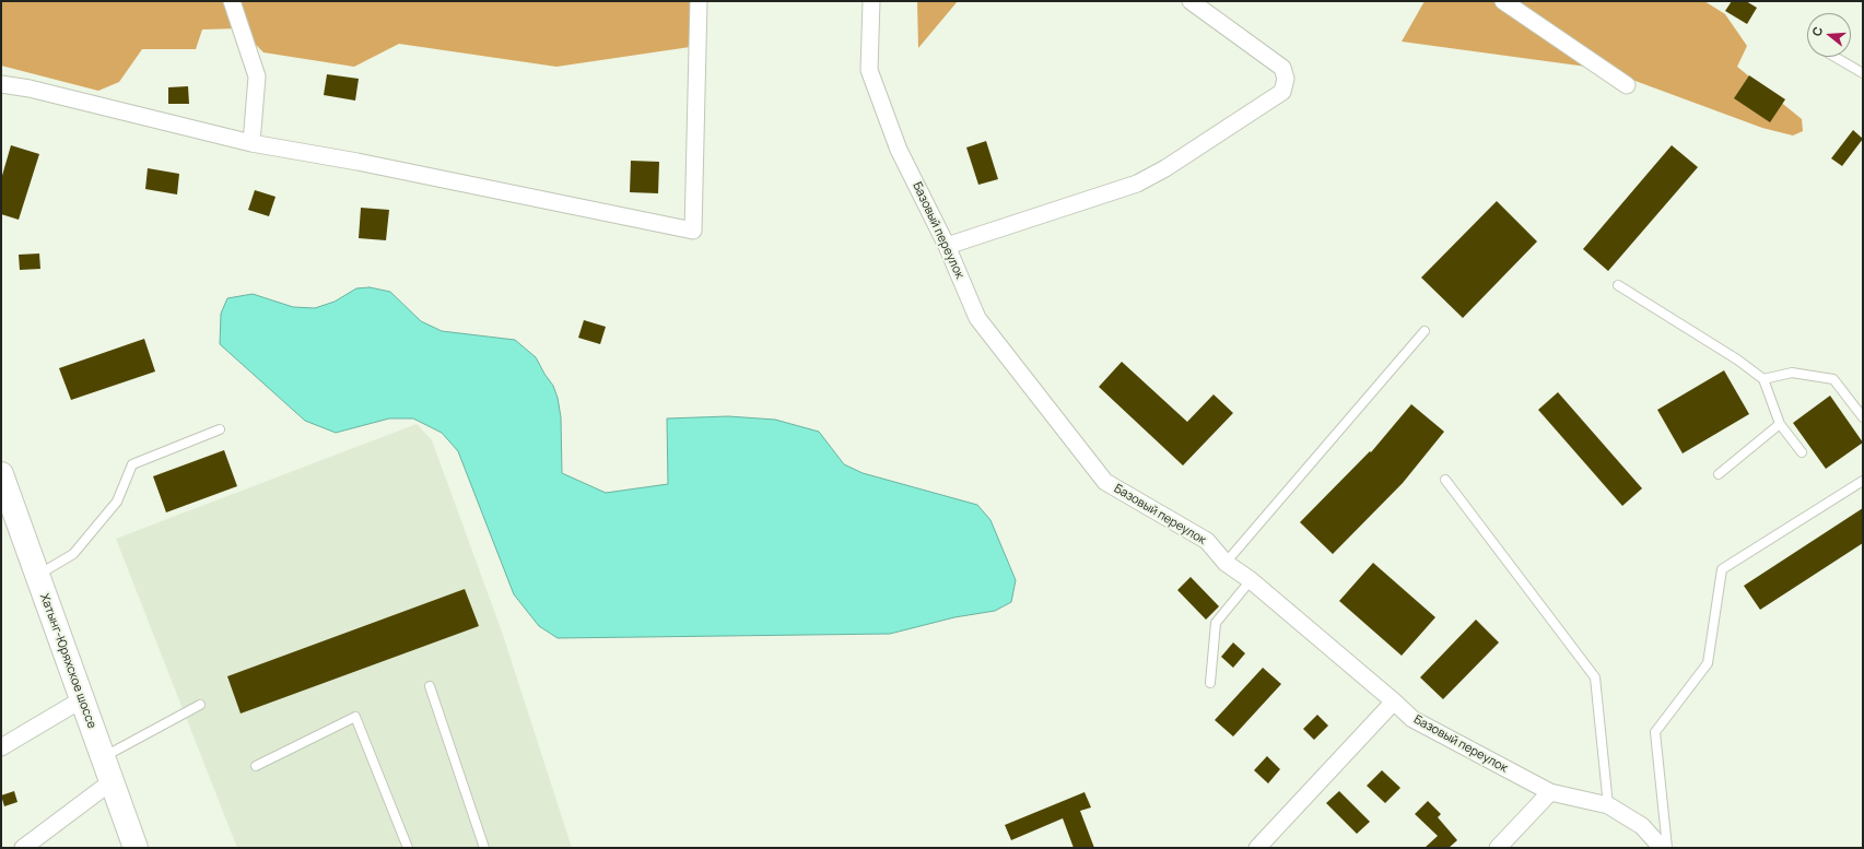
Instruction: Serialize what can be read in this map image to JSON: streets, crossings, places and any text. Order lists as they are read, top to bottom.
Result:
{
  "streets": {
    "main road": ["Хатынг-Юряхское шоссе"],
    "street": ["Базовый переулок"]
  },
  "north": "left"
}
